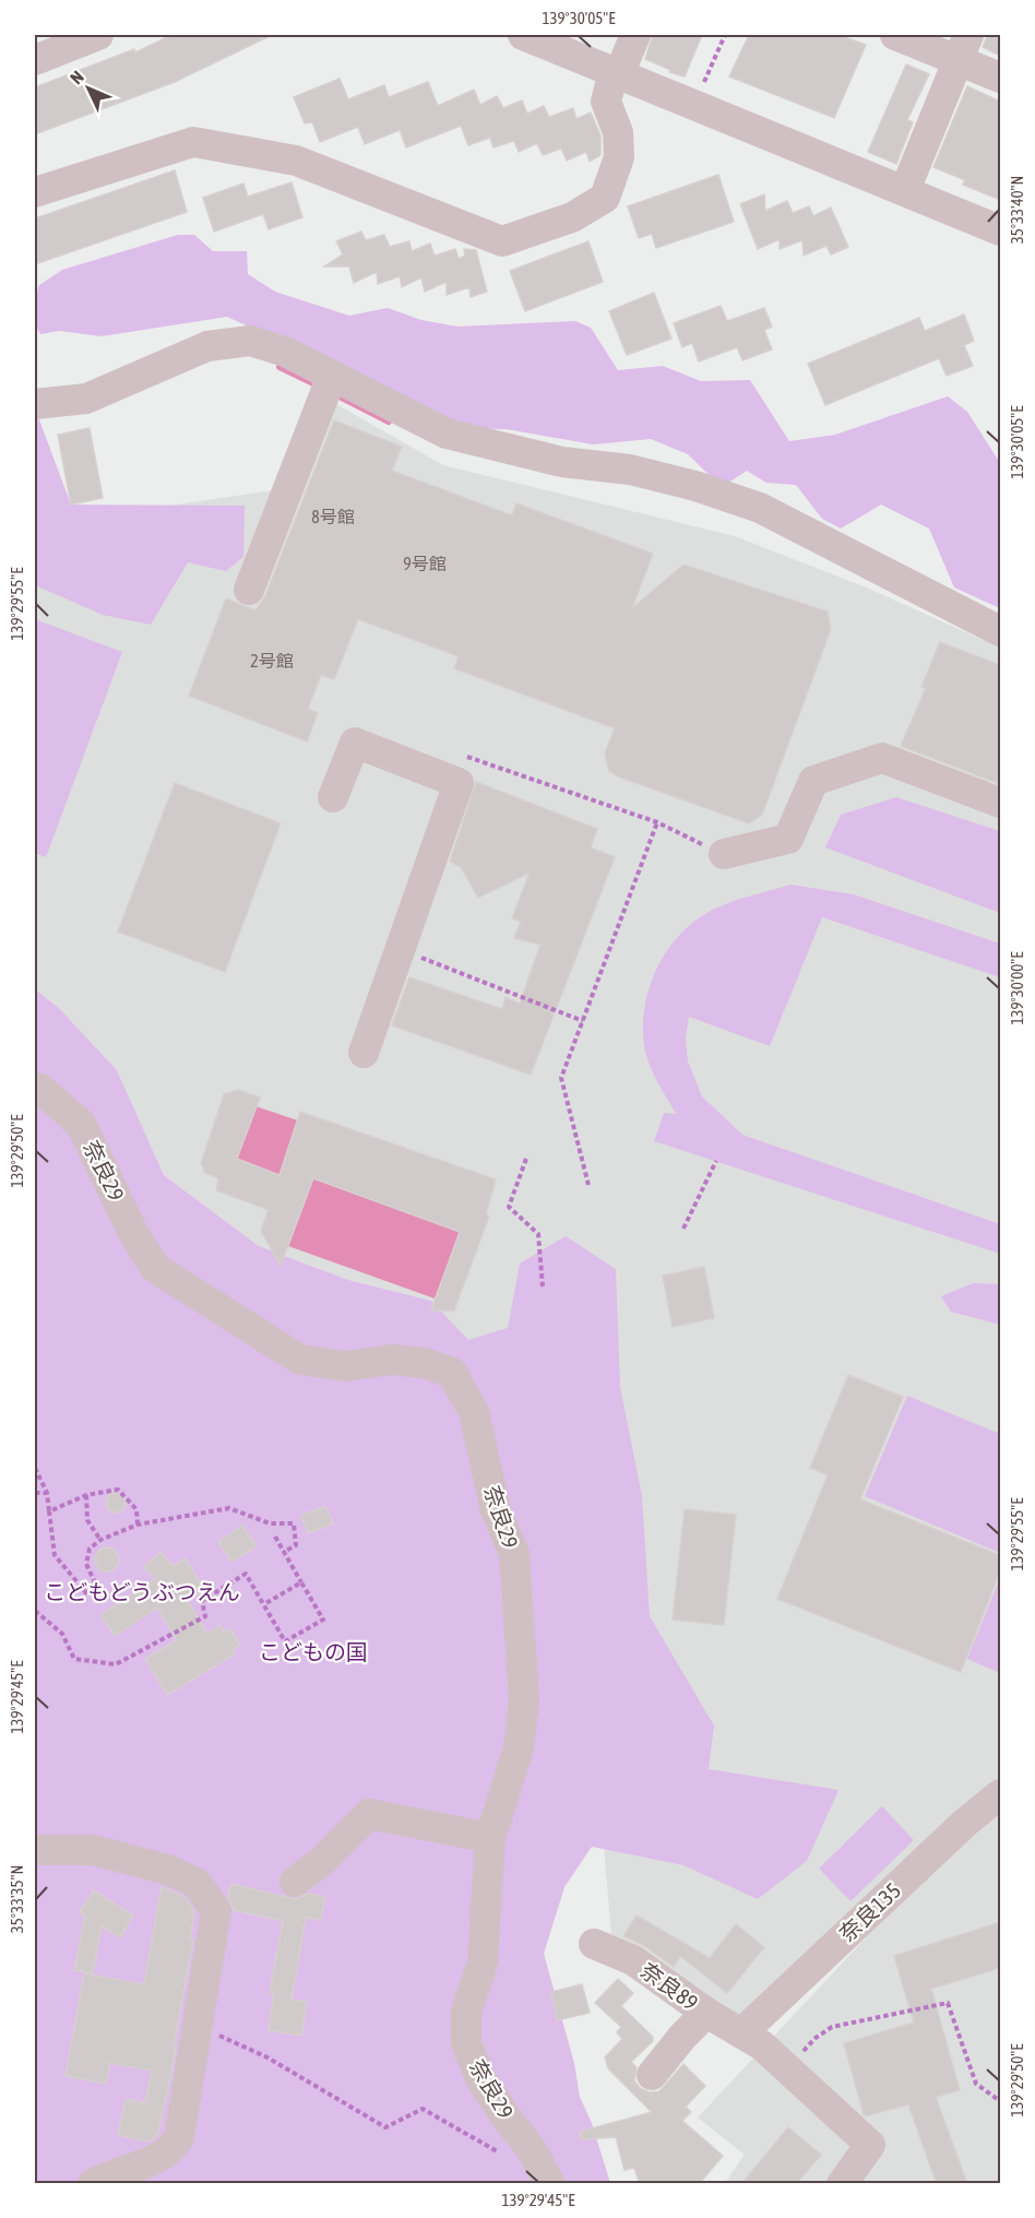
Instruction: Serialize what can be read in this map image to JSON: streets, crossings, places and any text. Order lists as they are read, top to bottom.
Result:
{
  "streets": {
    "street": ["奈良29", "奈良135", "奈良89"]
  },
  "crossings": [
    ["奈良135", "奈良89"]
  ],
  "parks": ["こどもどうぶつえん", "こどもの国"],
  "house_numbers": ["8号館", "9号館", "2号館"],
  "north": "top left",
  "coordinates": [
    "139°30'05\"E",
    "35°33'40\"N",
    "139°29'55\"E",
    "139°30'00\"E",
    "139°29'50\"E",
    "139°29'45\"E",
    "35°33'35\"N"
  ]
}
